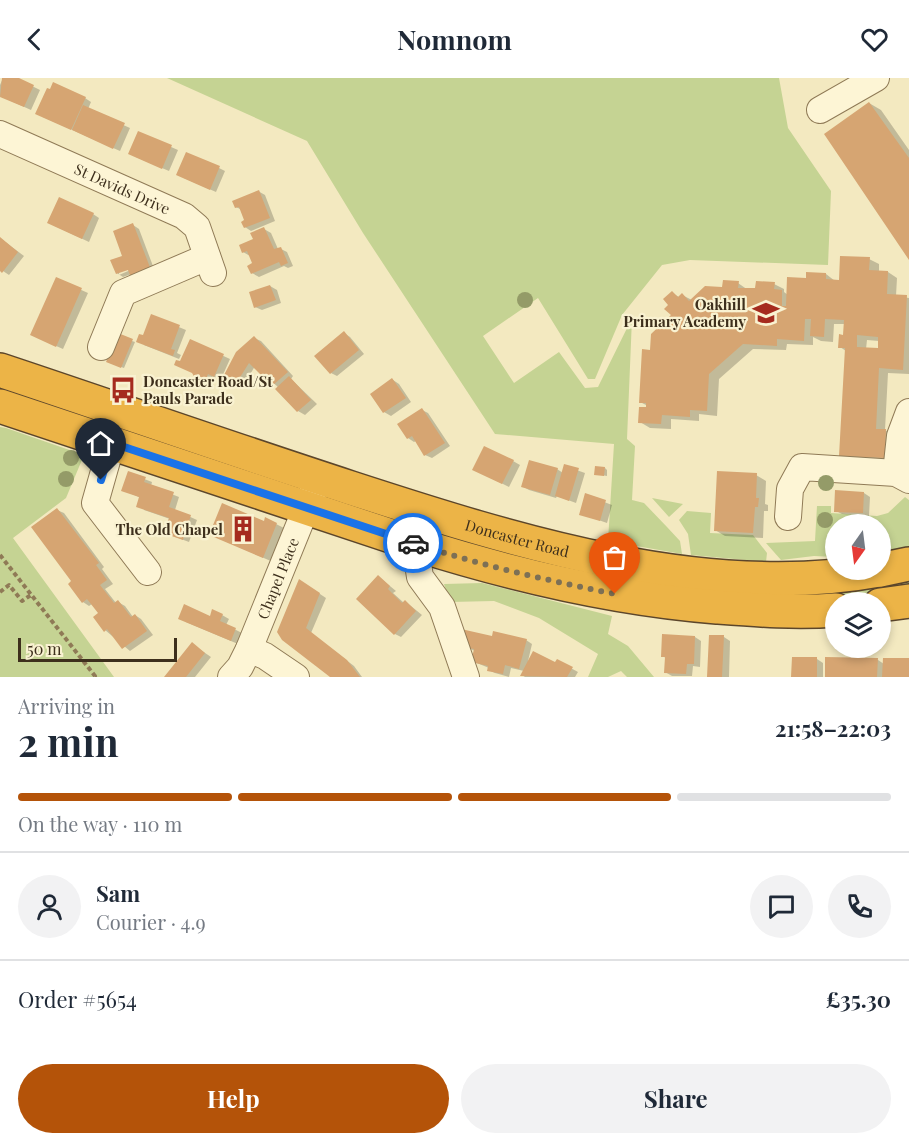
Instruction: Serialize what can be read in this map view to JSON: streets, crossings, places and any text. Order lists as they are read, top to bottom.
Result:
{
  "streets": {
    "highway": ["Doncaster Road"],
    "street": ["St Davids Drive", "Chapel Place"]
  },
  "crossings": [
    ["Doncaster Road", "Chapel Place"]
  ],
  "places": {
    "school or university": ["Oakhill Primary Academy"],
    "bus stop": ["Doncaster Road/St Pauls Parade"],
    "building": ["The Old Chapel"]
  },
  "scale_bar": "50 m",
  "north": "bottom",
  "page": {
    "header": "Nomnom",
    "scale": "50 m",
    "heading": ["2 min", "Arriving in", "21:58–22:03"],
    "panel": [
      "Sam",
      "Courier · 4.9",
      "Order #5654",
      "£35.30"
    ],
    "bar": "On the way · 110 m",
    "buttons": ["Help", "Share"]
  }
}
